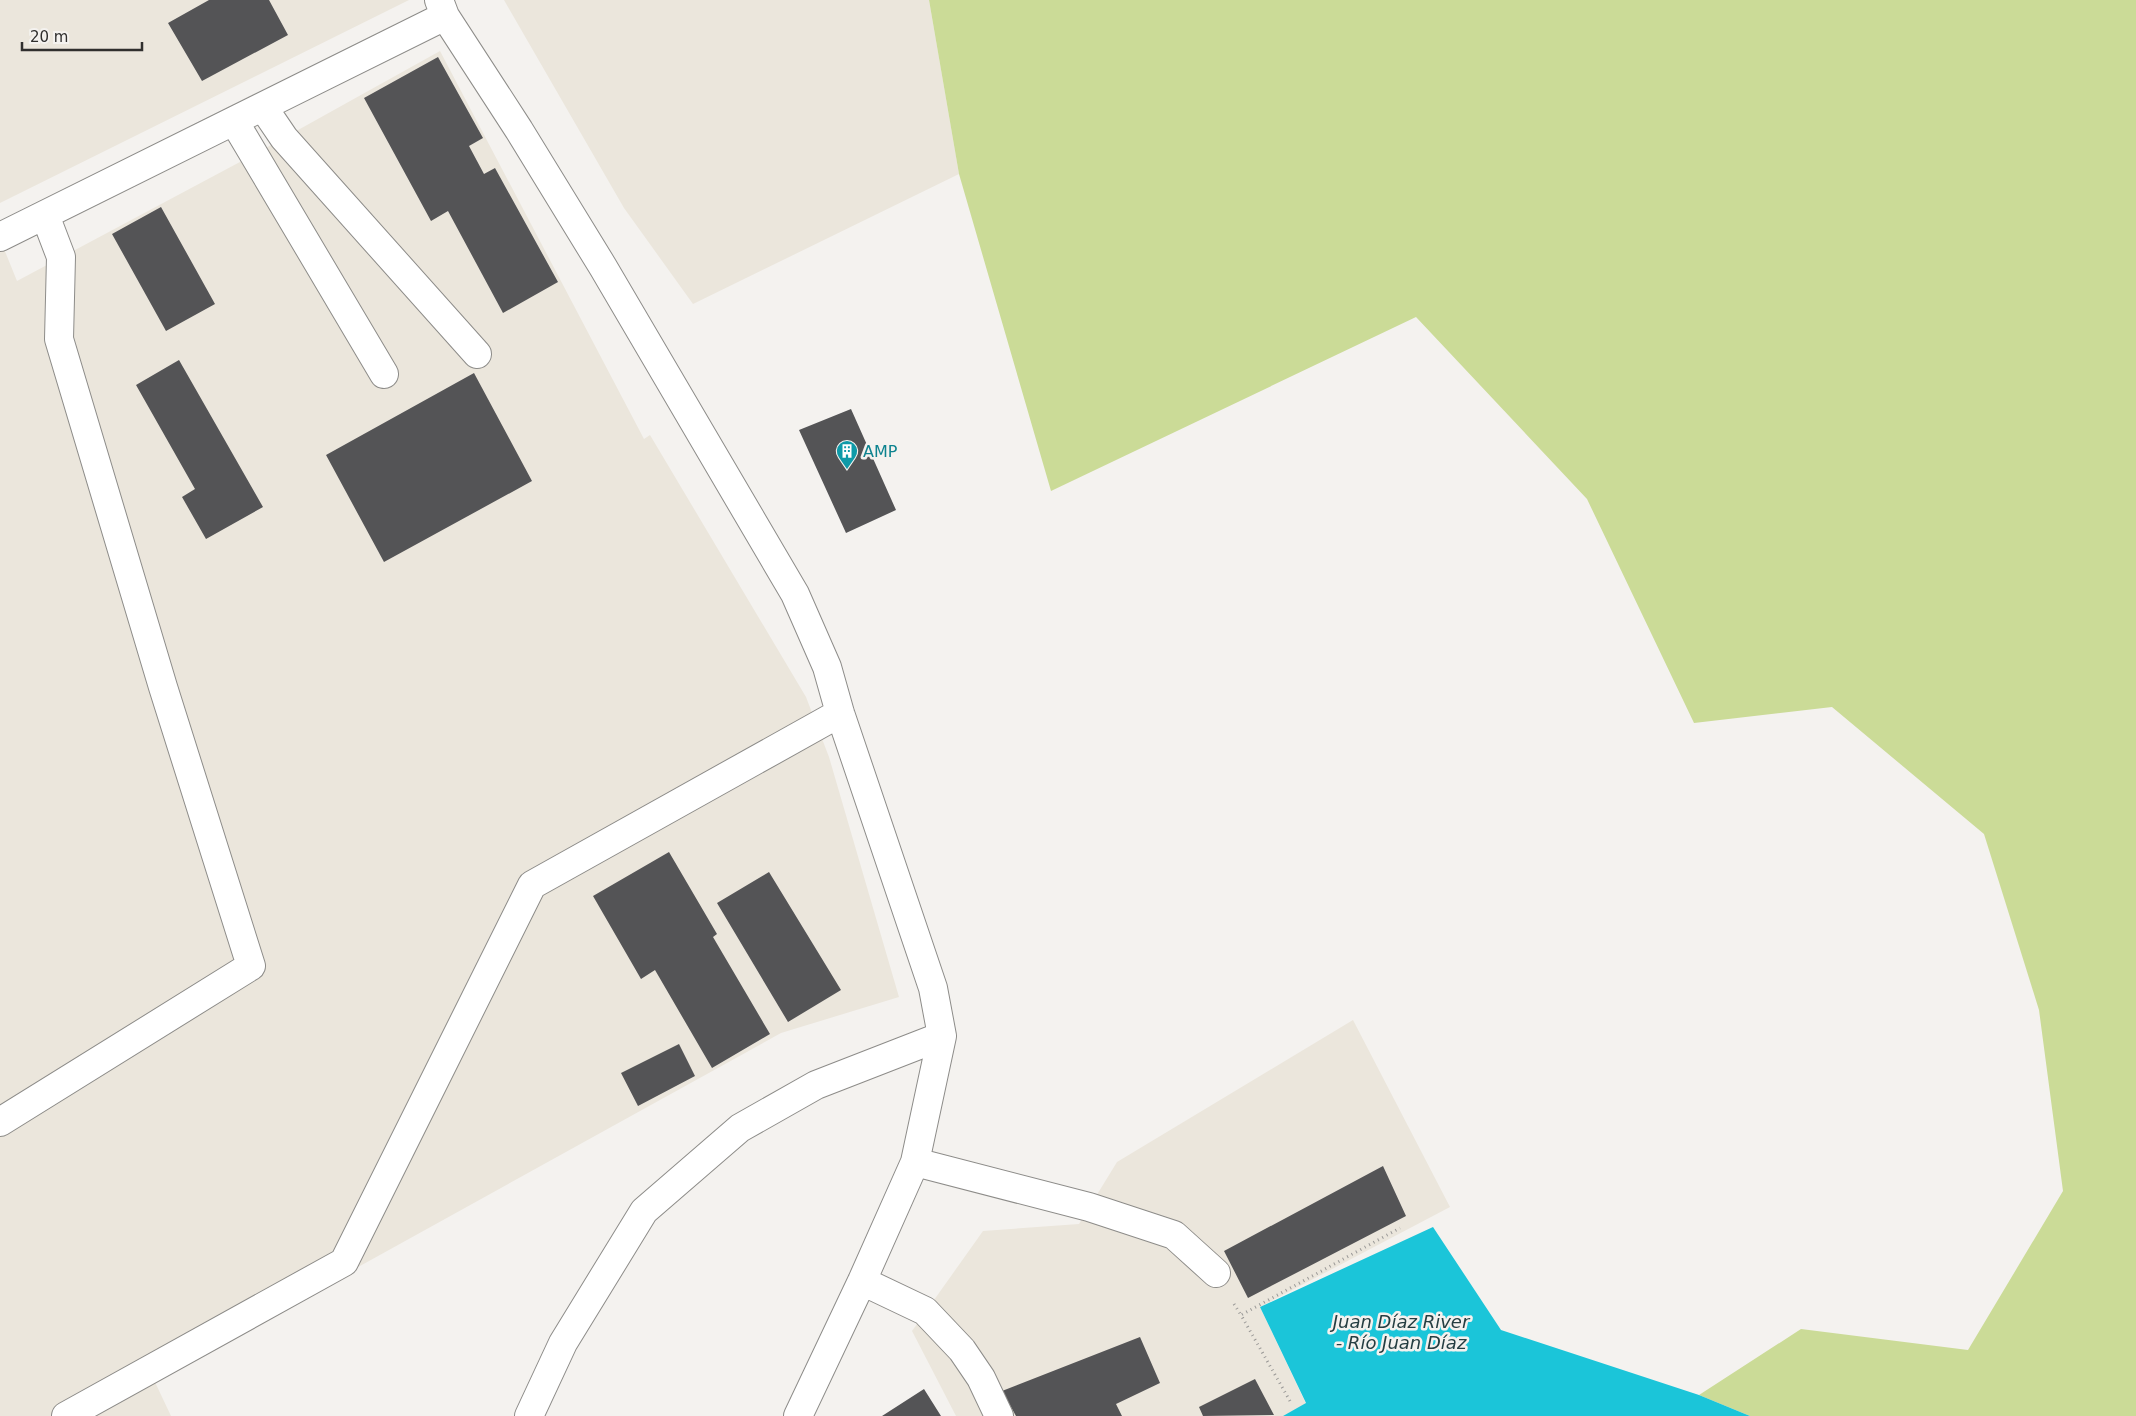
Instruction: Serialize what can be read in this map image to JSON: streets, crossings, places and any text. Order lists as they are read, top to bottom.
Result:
{
  "water": ["Juan Díaz River - Río Juan Díaz"],
  "places": {
    "building": ["AMP"]
  },
  "scale_bar": "20 m"
}
